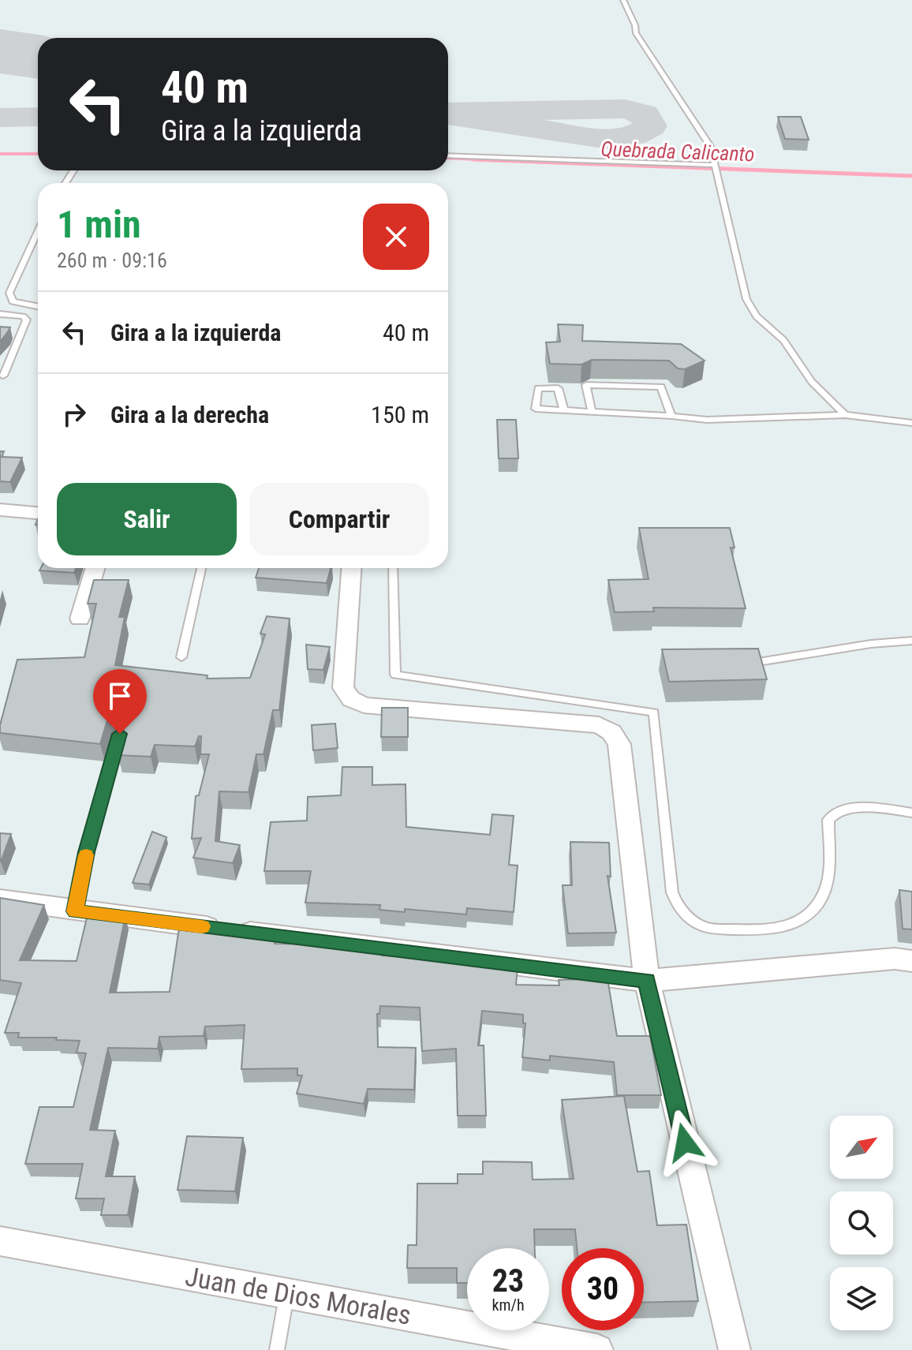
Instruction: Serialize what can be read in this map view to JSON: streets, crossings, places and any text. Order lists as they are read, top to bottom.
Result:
{
  "streets": {
    "street": ["Juan de Dios Morales"]
  },
  "water": ["Quebrada Calicanto"],
  "north": "top right",
  "page": {
    "turn": ["40 m", "Gira a la izquierda"],
    "heading": ["1 min", "260 m · 09:16"],
    "list": [
      {
        "name": "Gira a la izquierda",
        "value": "40 m"
      },
      {
        "name": "Gira a la derecha",
        "value": "150 m"
      }
    ],
    "buttons": ["Salir", "Compartir"],
    "speed": "23 km/h",
    "limit": "30"
  }
}
